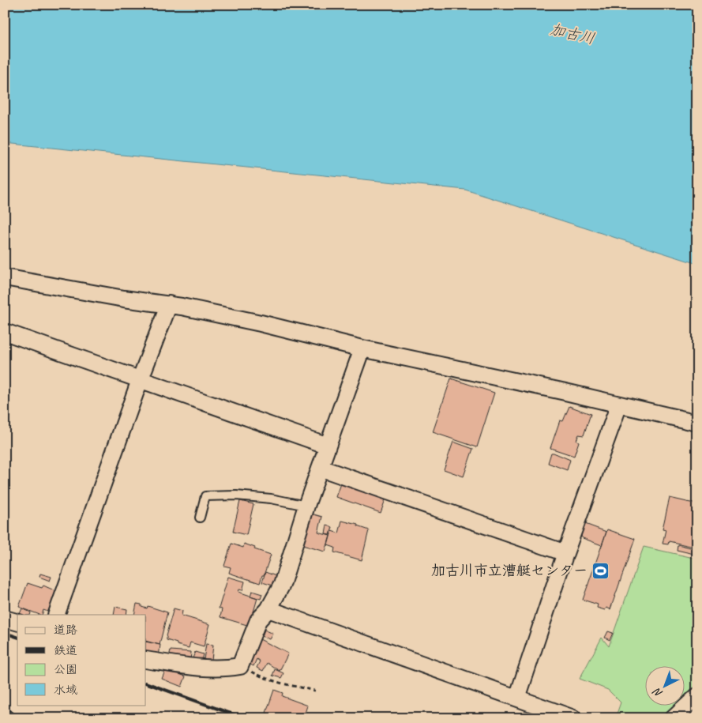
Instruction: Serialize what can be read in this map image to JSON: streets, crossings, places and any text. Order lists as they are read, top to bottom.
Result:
{
  "water": ["加古川"],
  "places": {
    "sports": ["加古川市立漕艇センター"]
  },
  "legend": [
    "道路",
    "鉄道",
    "公園",
    "水域"
  ],
  "north": "bottom left"
}
